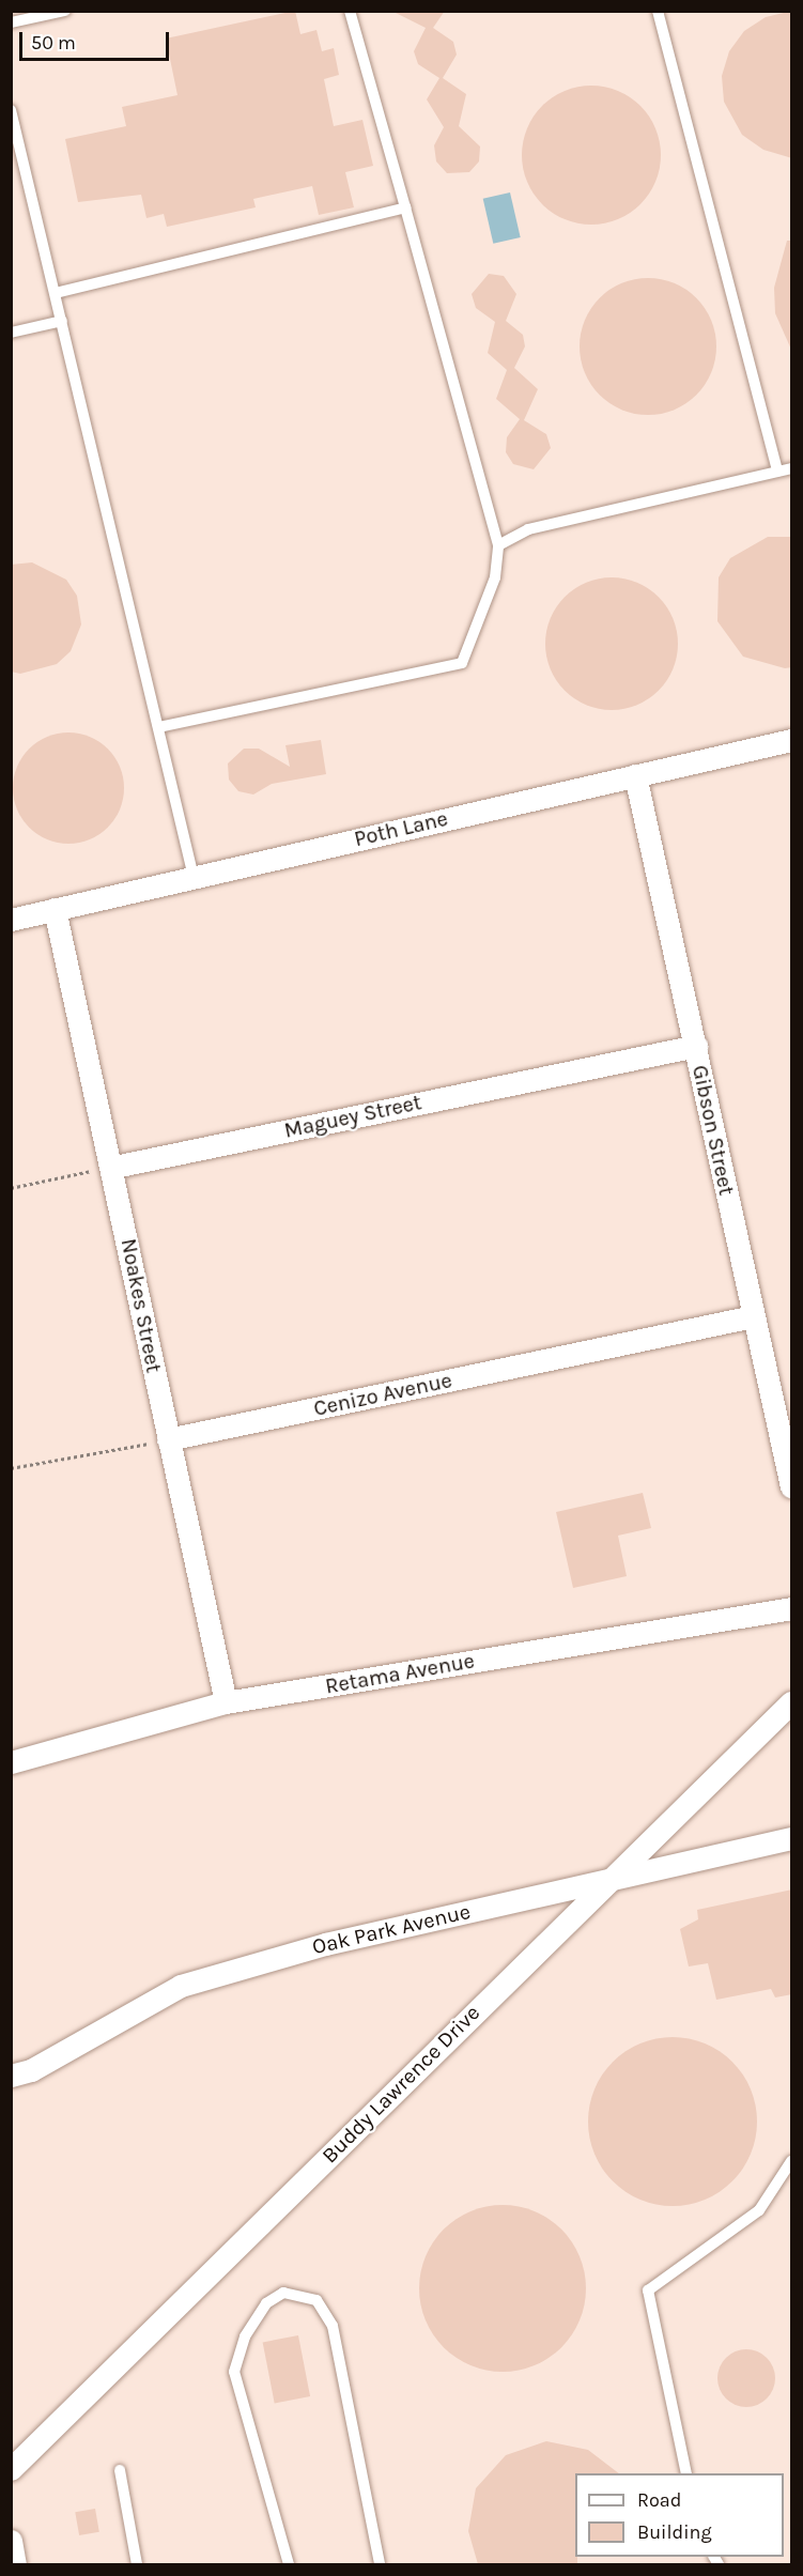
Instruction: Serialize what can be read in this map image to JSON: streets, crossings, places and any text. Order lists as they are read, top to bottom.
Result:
{
  "streets": {
    "street": [
      "Poth Lane",
      "Maguey Street",
      "Gibson Street",
      "Noakes Street",
      "Cenizo Avenue",
      "Retama Avenue",
      "Oak Park Avenue",
      "Buddy Lawrence Drive"
    ]
  },
  "crossings": [
    ["Poth Lane", "Gibson Street"],
    ["Poth Lane", "Noakes Street"],
    ["Maguey Street", "Gibson Street"],
    ["Maguey Street", "Noakes Street"],
    ["Gibson Street", "Cenizo Avenue"],
    ["Noakes Street", "Cenizo Avenue"],
    ["Noakes Street", "Retama Avenue"],
    ["Oak Park Avenue", "Buddy Lawrence Drive"]
  ],
  "legend": ["Road", "Building"],
  "scale_bar": "50 m"
}
